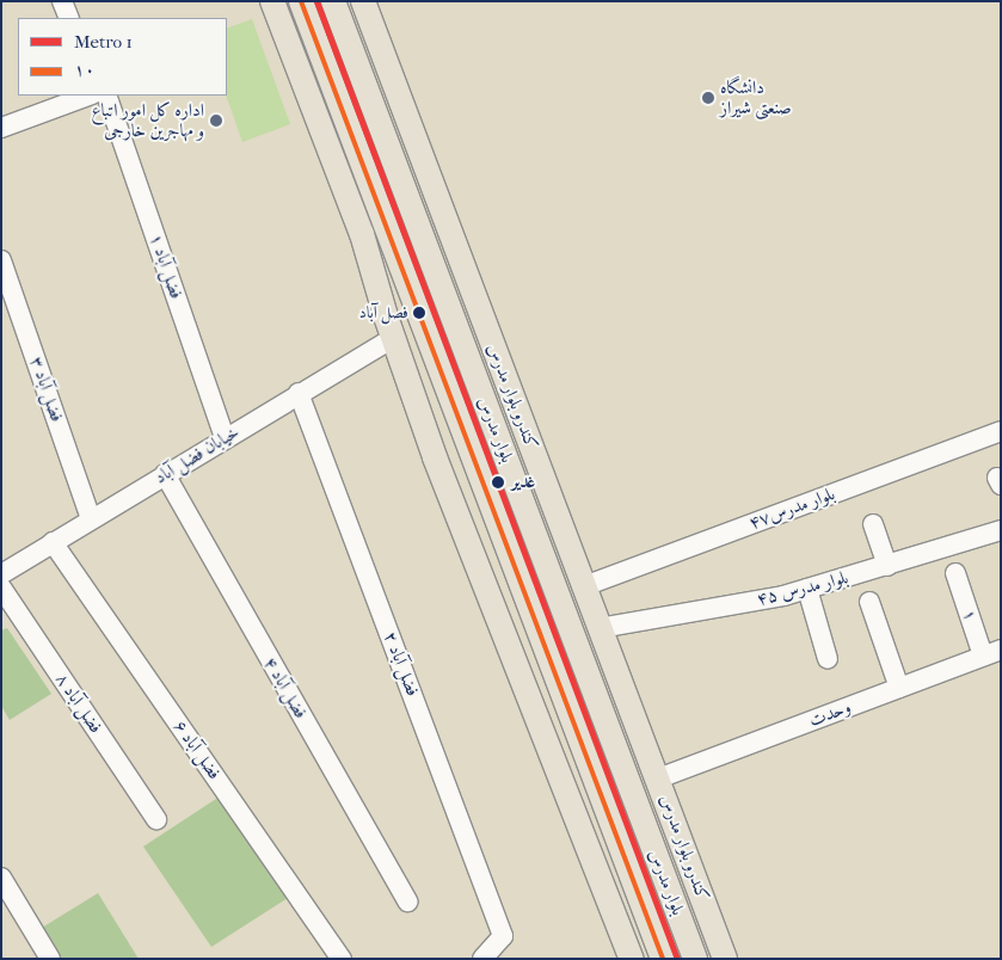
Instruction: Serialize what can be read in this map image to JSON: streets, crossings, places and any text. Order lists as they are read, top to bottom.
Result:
{
  "streets": {
    "main road": ["کندرو بلوار مدرس", "بلوار مدرس"],
    "street": [
      "فضل آباد ۱",
      "فضل آباد ۳",
      "خیابان فضل آباد",
      "بلوار مدرس۴۷",
      "۴۵ بلوار مدرس",
      "۱",
      "فضل آباد ۲",
      "فضل آباد ۴",
      "فضل آباد ۸",
      "وحدت",
      "فضل آباد ۶"
    ]
  },
  "crossings": [
    ["فضل آباد ۱", "خیابان فضل آباد"],
    ["فضل آباد ۳", "خیابان فضل آباد"],
    ["کندرو بلوار مدرس", "بلوار مدرس۴۷"],
    ["کندرو بلوار مدرس", "۴۵ بلوار مدرس"],
    ["کندرو بلوار مدرس", "وحدت"],
    ["خیابان فضل آباد", "فضل آباد ۲"],
    ["خیابان فضل آباد", "فضل آباد ۴"],
    ["خیابان فضل آباد", "فضل آباد ۶"],
    ["۱", "وحدت"]
  ],
  "places": [
    "دانشگاه صنعتی شیراز",
    "اداره کل امور اتباع و مهاجرین خارجی",
    "فصل آباد",
    "غدیر"
  ],
  "lines": ["metro line 1", "transit line ۱۰"],
  "legend": ["Metro 1", "۱۰"]
}
